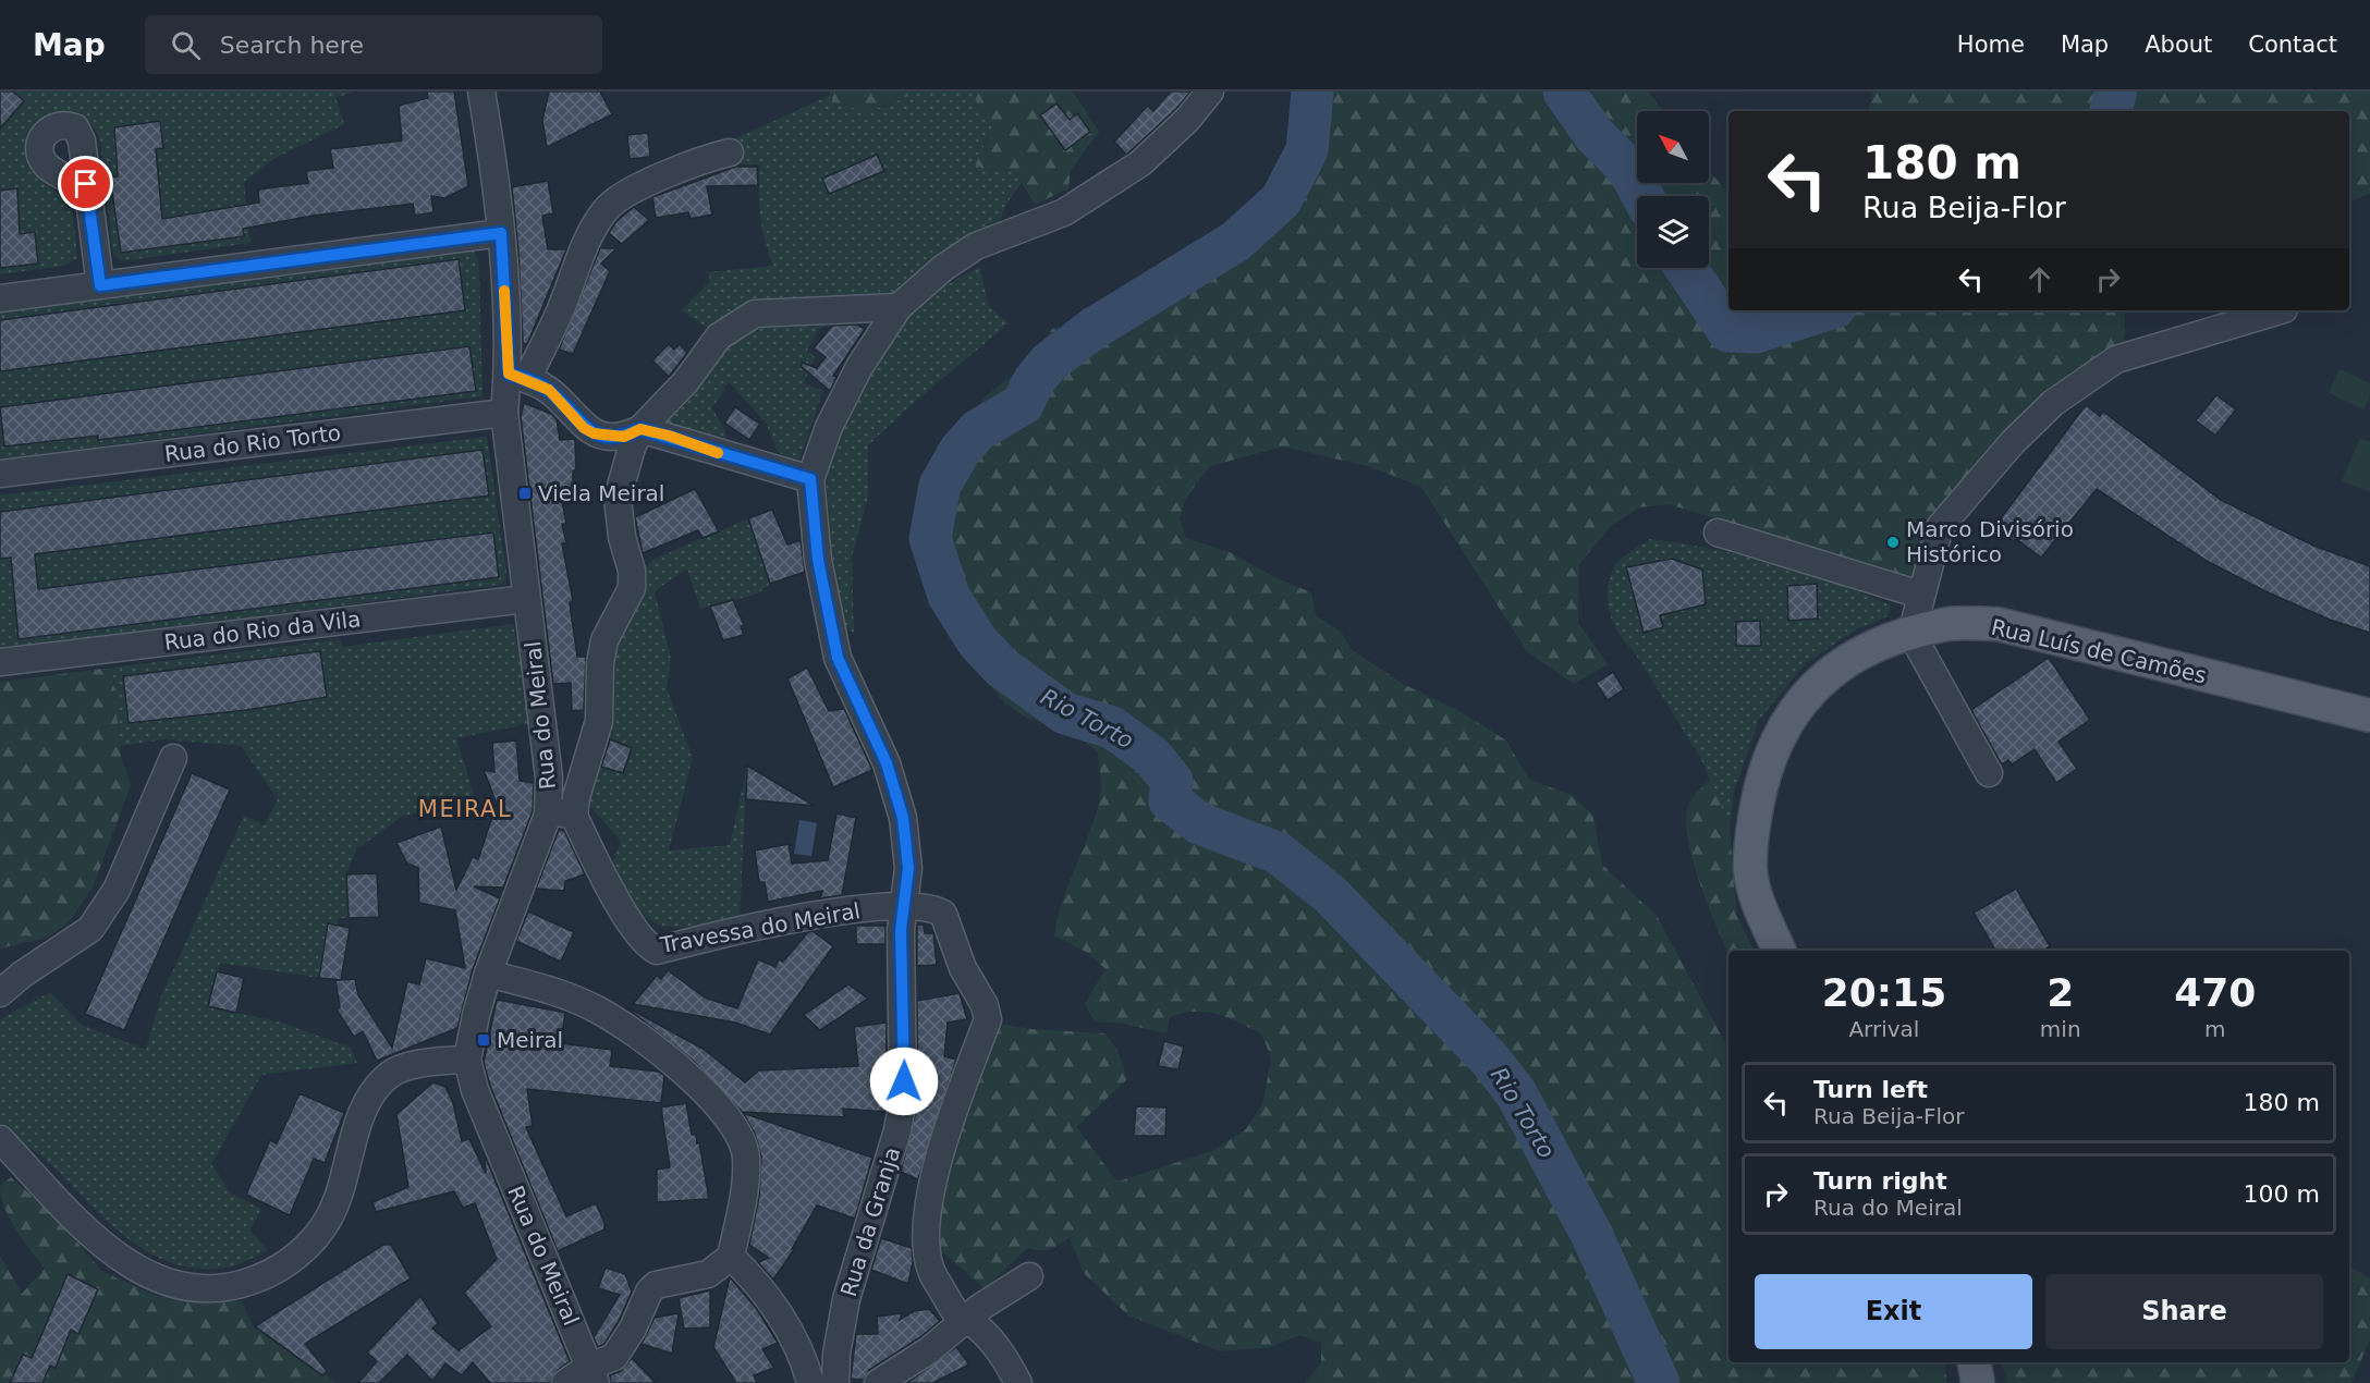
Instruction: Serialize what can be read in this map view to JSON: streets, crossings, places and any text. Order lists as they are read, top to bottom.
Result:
{
  "streets": {
    "main road": ["Rua Luís de Camões"],
    "street": [
      "Rua do Rio Torto",
      "Rua do Rio da Vila",
      "Rua do Meiral",
      "Travessa do Meiral",
      "Rua da Granja"
    ]
  },
  "crossings": [
    ["Rua do Rio Torto", "Rua do Meiral"],
    ["Rua do Rio da Vila", "Rua do Meiral"],
    ["Rua do Meiral", "Travessa do Meiral"],
    ["Travessa do Meiral", "Rua da Granja"]
  ],
  "districts": ["MEIRAL"],
  "water": ["Rio Torto"],
  "places": {
    "transit": ["Viela Meiral", "Meiral"],
    "other": ["Marco Divisório Histórico"]
  },
  "north": "top left",
  "page": {
    "header": "Map",
    "search": "Search here",
    "nav": [
      "Home",
      "Map",
      "About",
      "Contact"
    ],
    "turn": ["180 m", "Rua Beija-Flor"],
    "eta": [
      "20:15",
      "Arrival",
      "2",
      "min",
      "470",
      "m"
    ],
    "list": [
      {
        "name": "Turn left",
        "note": "Rua Beija-Flor",
        "value": "180 m"
      },
      {
        "name": "Turn right",
        "note": "Rua do Meiral",
        "value": "100 m"
      }
    ],
    "buttons": ["Exit", "Share"]
  }
}
